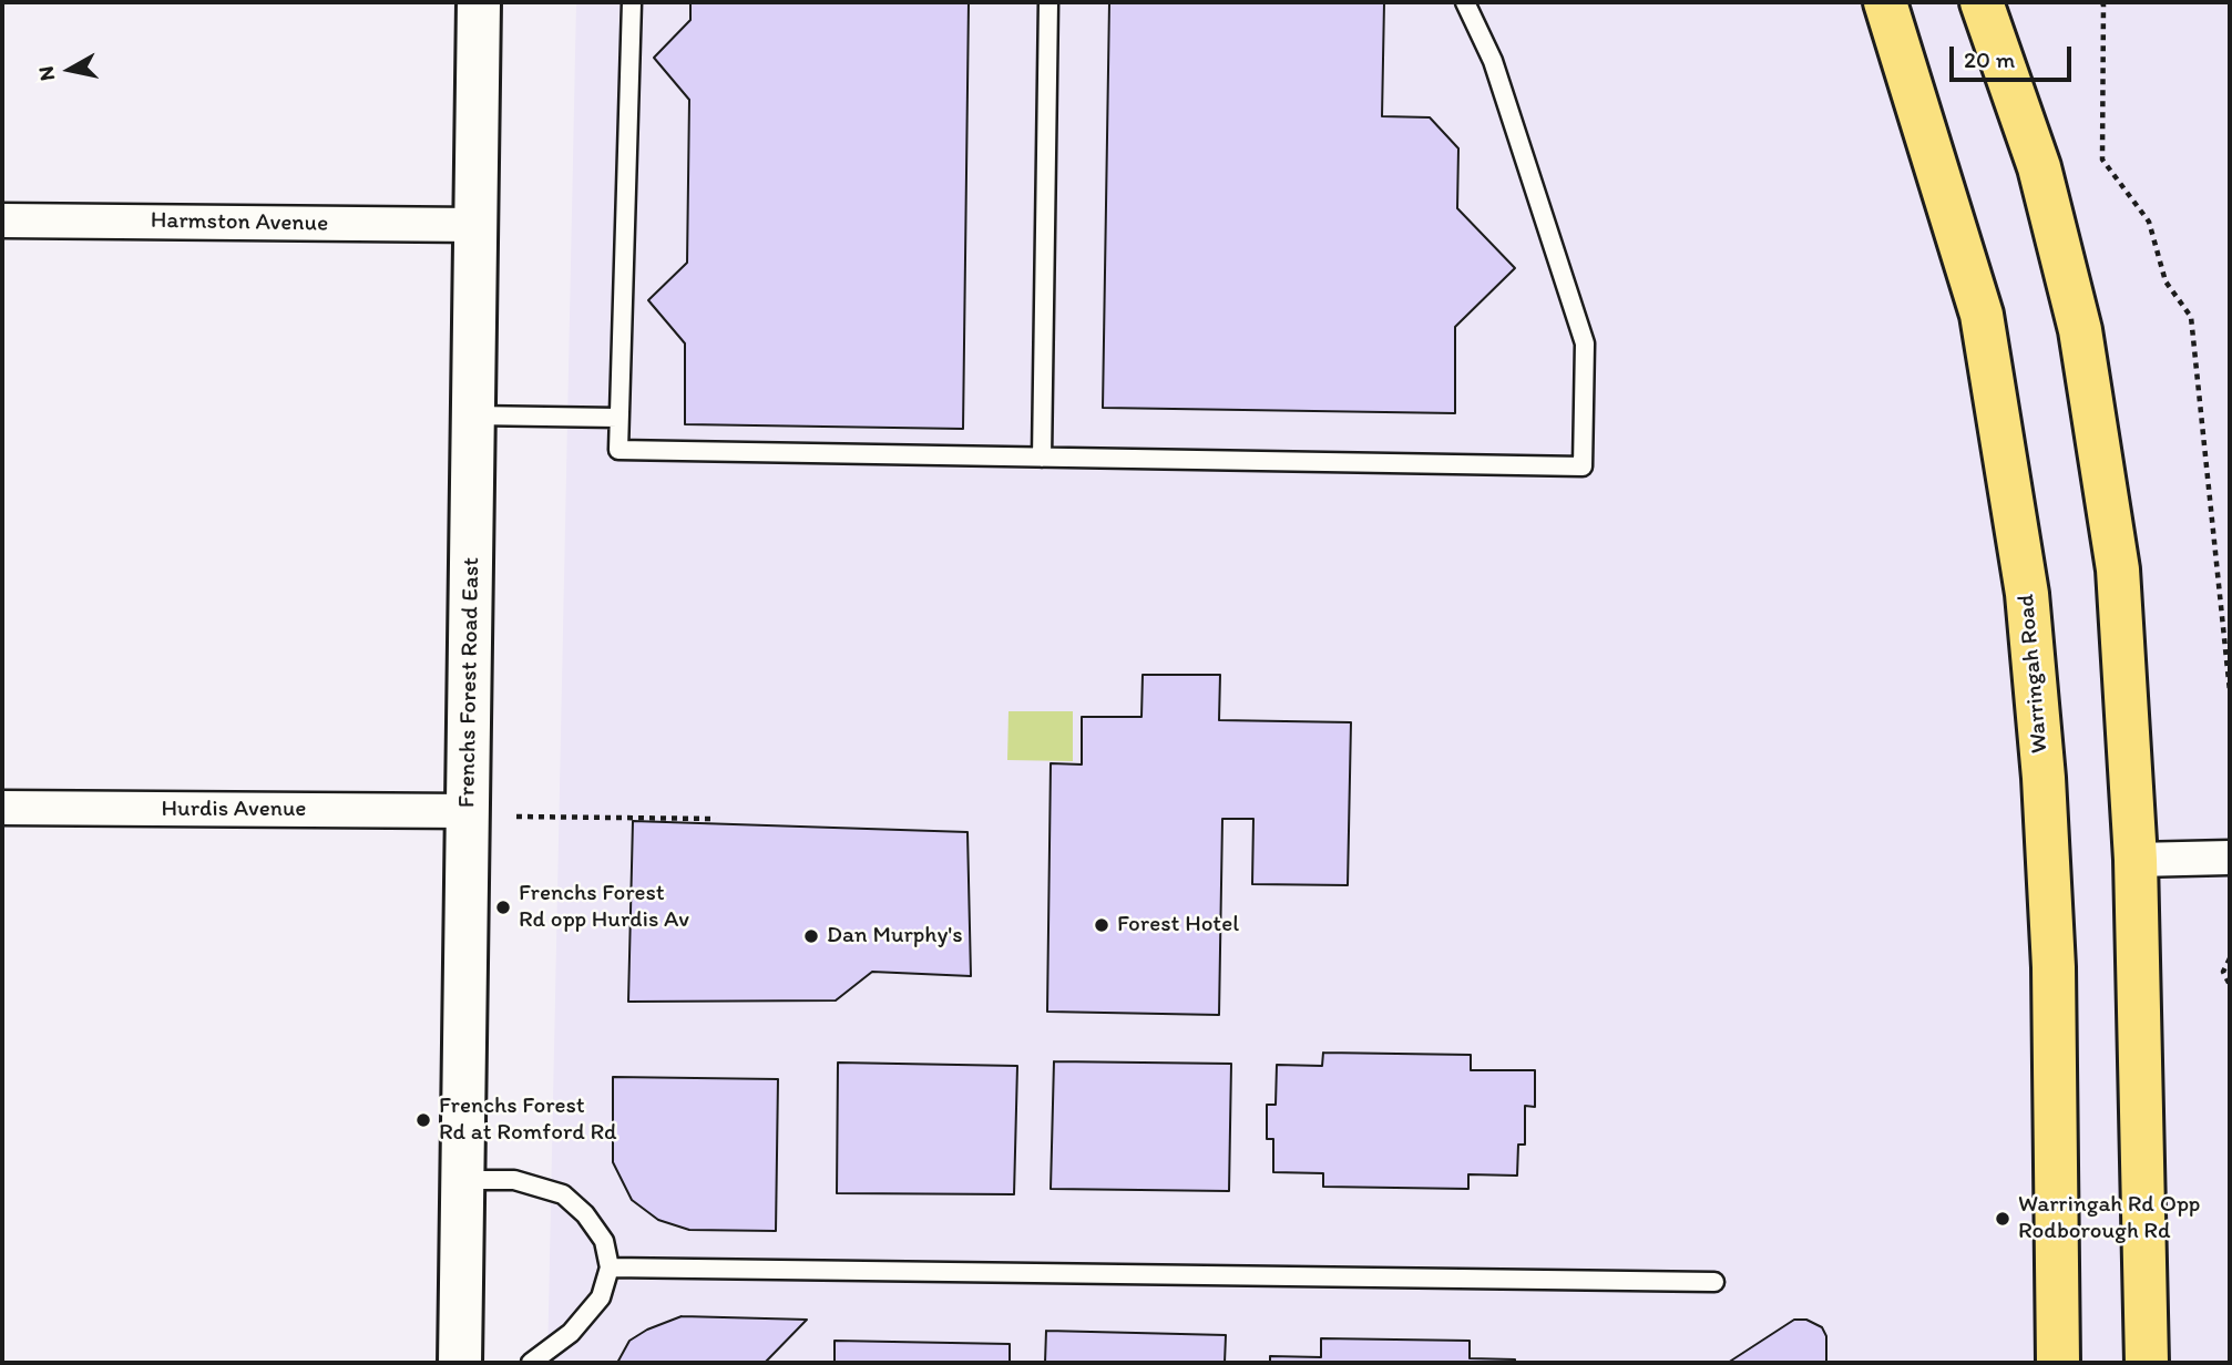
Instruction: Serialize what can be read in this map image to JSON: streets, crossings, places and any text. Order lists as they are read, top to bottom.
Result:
{
  "streets": {
    "highway": ["Warringah Road"],
    "main road": ["Frenchs Forest Road East"],
    "street": ["Harmston Avenue", "Hurdis Avenue"]
  },
  "crossings": [
    ["Harmston Avenue", "Frenchs Forest Road East"],
    ["Frenchs Forest Road East", "Hurdis Avenue"]
  ],
  "places": [
    "Frenchs Forest Rd opp Hurdis Av",
    "Forest Hotel",
    "Dan Murphy's",
    "Frenchs Forest Rd at Romford Rd",
    "Warringah Rd Opp Rodborough Rd"
  ],
  "scale_bar": "20 m",
  "north": "left"
}
